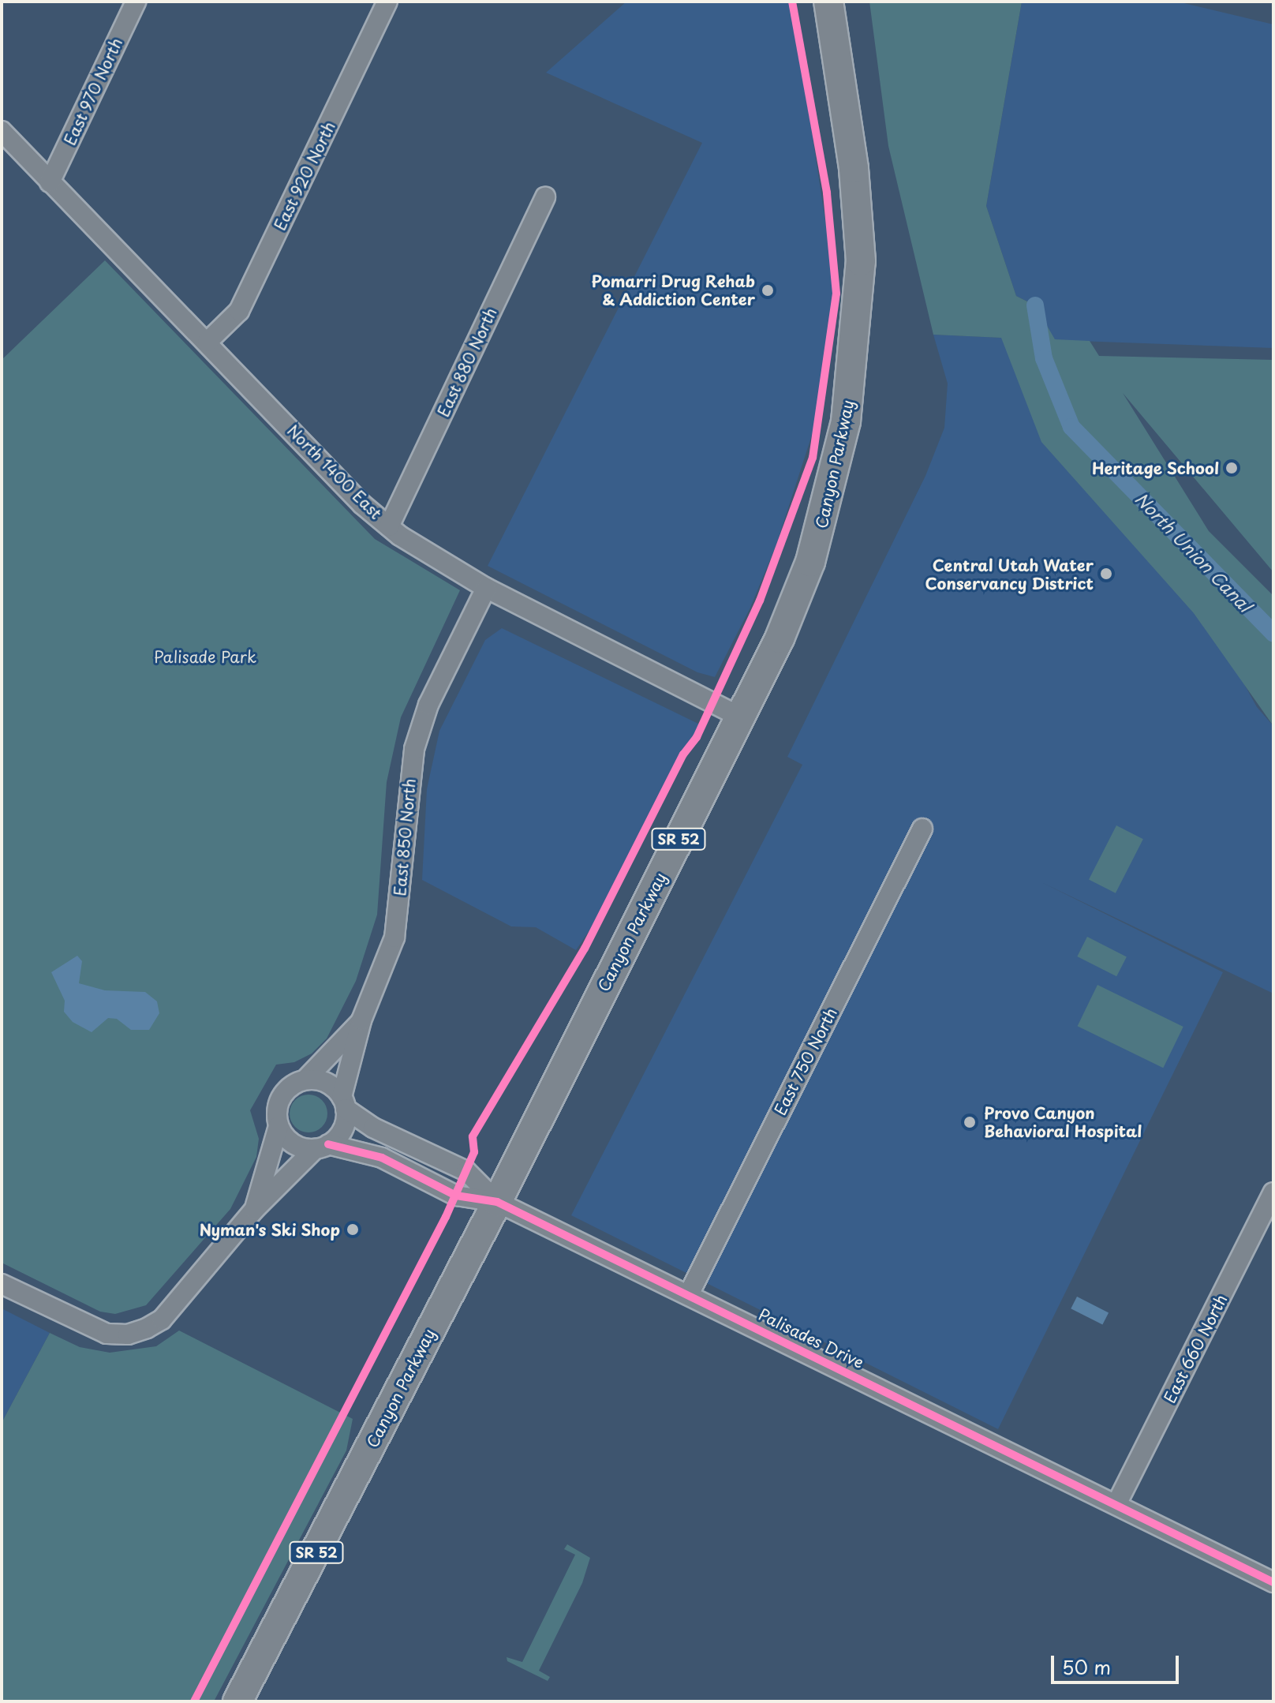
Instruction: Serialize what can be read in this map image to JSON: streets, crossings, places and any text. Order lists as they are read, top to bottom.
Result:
{
  "streets": {
    "highway": ["Canyon Parkway", "SR 52"],
    "street": [
      "East 970 North",
      "East 920 North",
      "East 880 North",
      "North 1400 East",
      "East 850 North",
      "East 750 North",
      "Palisades Drive",
      "East 660 North"
    ]
  },
  "crossings": [
    ["East 970 North", "North 1400 East"],
    ["East 920 North", "North 1400 East"],
    ["East 880 North", "North 1400 East"],
    ["Canyon Parkway", "North 1400 East"],
    ["Canyon Parkway", "Palisades Drive"],
    ["North 1400 East", "East 850 North"],
    ["East 850 North", "Palisades Drive"],
    ["East 750 North", "Palisades Drive"],
    ["Palisades Drive", "East 660 North"]
  ],
  "water": ["North Union Canal"],
  "parks": ["Palisade Park"],
  "places": [
    "Pomarri Drug Rehab & Addiction Center",
    "Heritage School",
    "Central Utah Water Conservancy District",
    "Provo Canyon Behavioral Hospital",
    "Nyman's Ski Shop"
  ],
  "scale_bar": "50 m"
}
